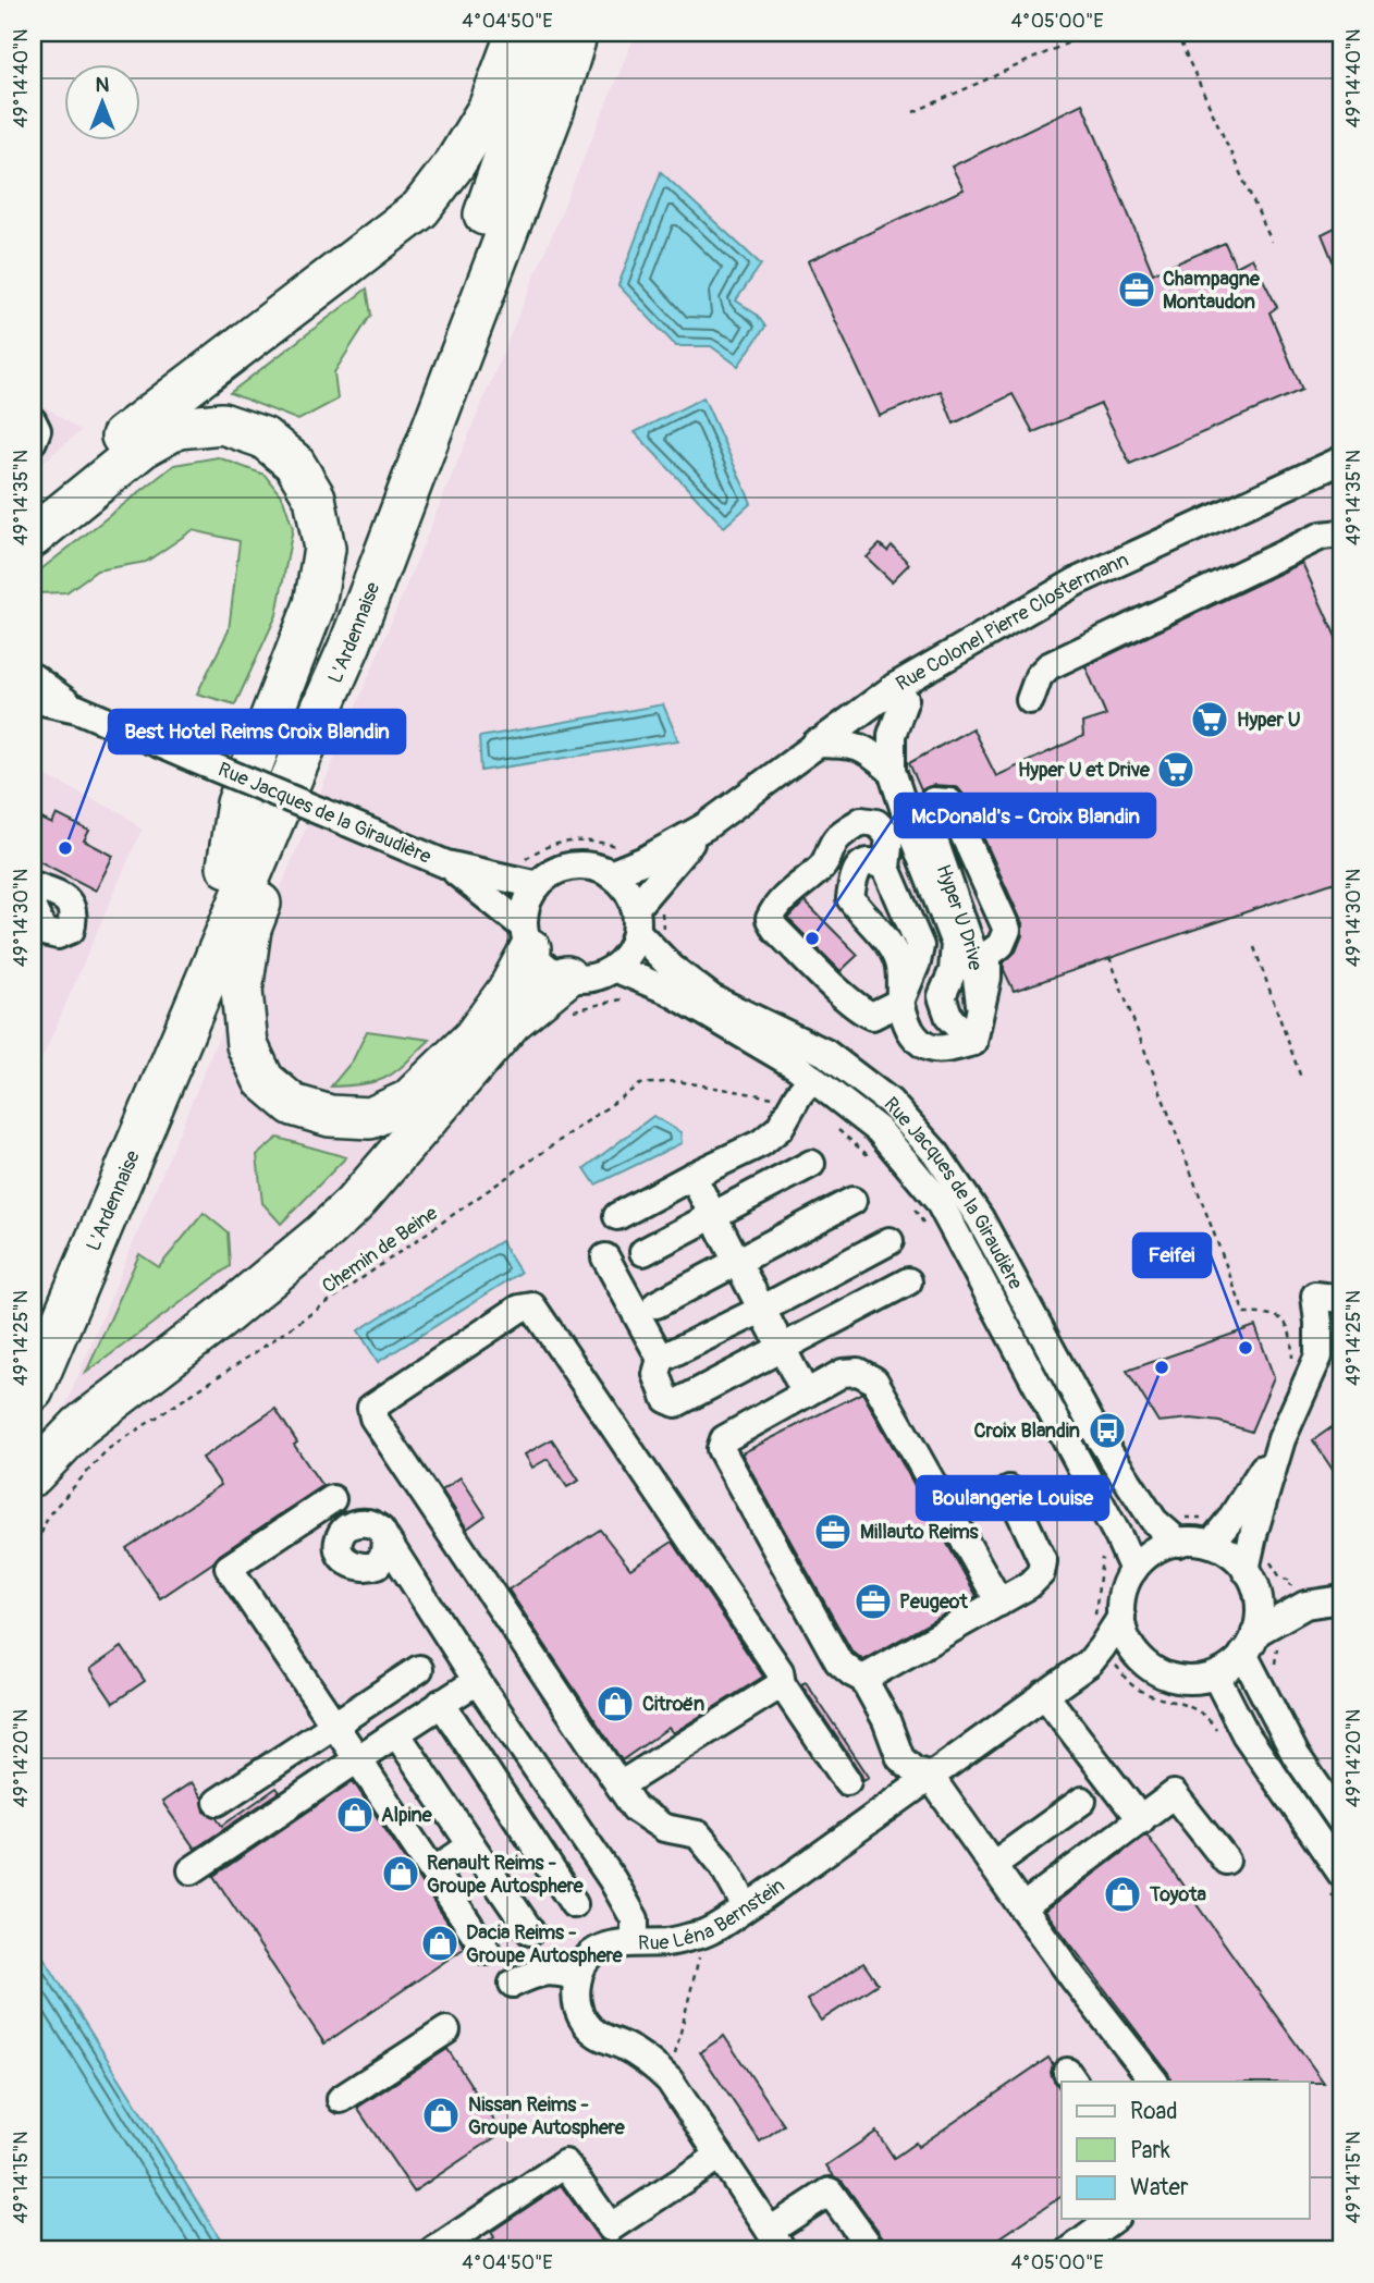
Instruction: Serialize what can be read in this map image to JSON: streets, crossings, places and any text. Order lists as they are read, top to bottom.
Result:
{
  "streets": {
    "highway": ["L'Ardennaise"],
    "street": [
      "Rue Colonel Pierre Clostermann",
      "Rue Jacques de la Giraudière",
      "Hyper U Drive",
      "Rue Léna Bernstein"
    ],
    "path": ["Chemin de Beine"]
  },
  "crossings": [
    ["Rue Colonel Pierre Clostermann", "Rue Jacques de la Giraudière"],
    ["Rue Jacques de la Giraudière", "Chemin de Beine"],
    ["Rue Jacques de la Giraudière", "Rue Léna Bernstein"]
  ],
  "places": {
    "office": ["Champagne Montaudon", "Millauto Reims", "Peugeot"],
    "supermarket": ["Hyper U", "Hyper U et Drive"],
    "other": [
      "Best Hotel Reims Croix Blandin",
      "McDonald's - Croix Blandin",
      "Feifei",
      "Boulangerie Louise"
    ],
    "bus stop": ["Croix Blandin"],
    "shop": [
      "Citroën",
      "Alpine",
      "Renault Reims - Groupe Autosphere",
      "Toyota",
      "Dacia Reims - Groupe Autosphere",
      "Nissan Reims - Groupe Autosphere"
    ]
  },
  "legend": ["Road", "Park", "Water"],
  "north": "top",
  "coordinates": [
    "4°04'50\"E",
    "4°05'00\"E",
    "49°14'40\"N",
    "49°14'35\"N",
    "49°14'30\"N",
    "49°14'25\"N",
    "49°14'20\"N",
    "49°14'15\"N"
  ]
}
